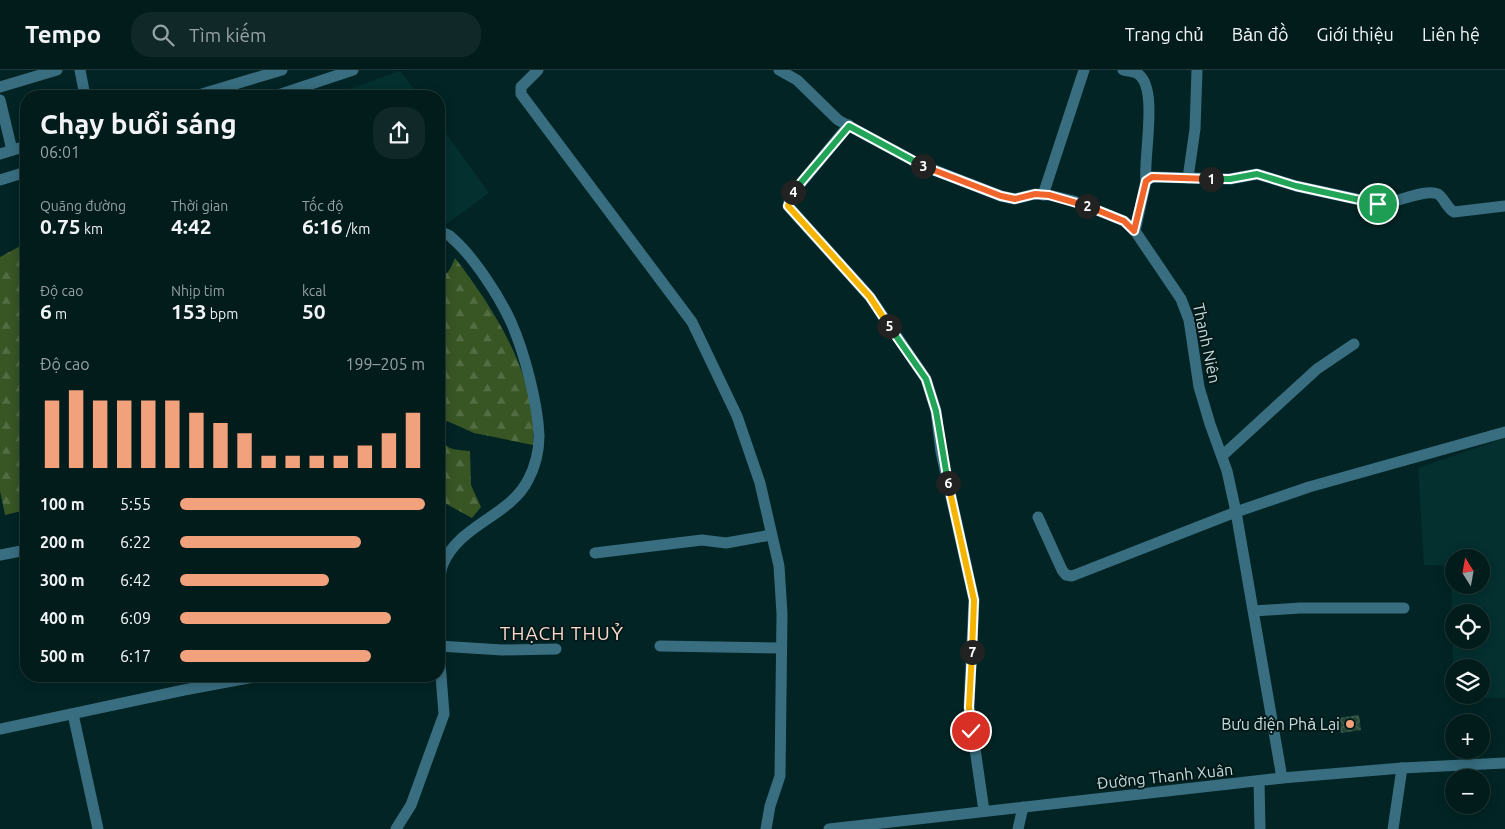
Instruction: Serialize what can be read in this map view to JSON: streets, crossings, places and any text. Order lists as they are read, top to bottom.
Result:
{
  "streets": {
    "street": ["Thanh Niên", "Đường Thanh Xuân"]
  },
  "crossings": [
    ["Thanh Niên", "Đường Thanh Xuân"]
  ],
  "districts": ["THẠCH THUỶ"],
  "places": ["Bưu điện Phả Lại"],
  "north": "top",
  "page": {
    "header": "Tempo",
    "search": "Tìm kiếm",
    "nav": [
      "Trang chủ",
      "Bản đồ",
      "Giới thiệu",
      "Liên hệ"
    ],
    "heading": ["Chạy buổi sáng", "06:01"],
    "pins": [
      "3",
      "1",
      "4",
      "2",
      "5",
      "6",
      "7"
    ],
    "stats": [
      ["Quãng đường", "0.75 km"],
      ["Thời gian", "4:42"],
      ["Tốc độ", "6:16 /km"],
      ["Độ cao", "6 m"],
      ["Nhịp tim", "153 bpm"],
      ["kcal", "50"]
    ],
    "chart": ["Độ cao", "199–205 m"],
    "list": [
      {
        "name": "100 m",
        "note": "5:55"
      },
      {
        "name": "200 m",
        "note": "6:22"
      },
      {
        "name": "300 m",
        "note": "6:42"
      },
      {
        "name": "400 m",
        "note": "6:09"
      },
      {
        "name": "500 m",
        "note": "6:17"
      }
    ],
    "map_buttons": ["+", "−"]
  }
}
